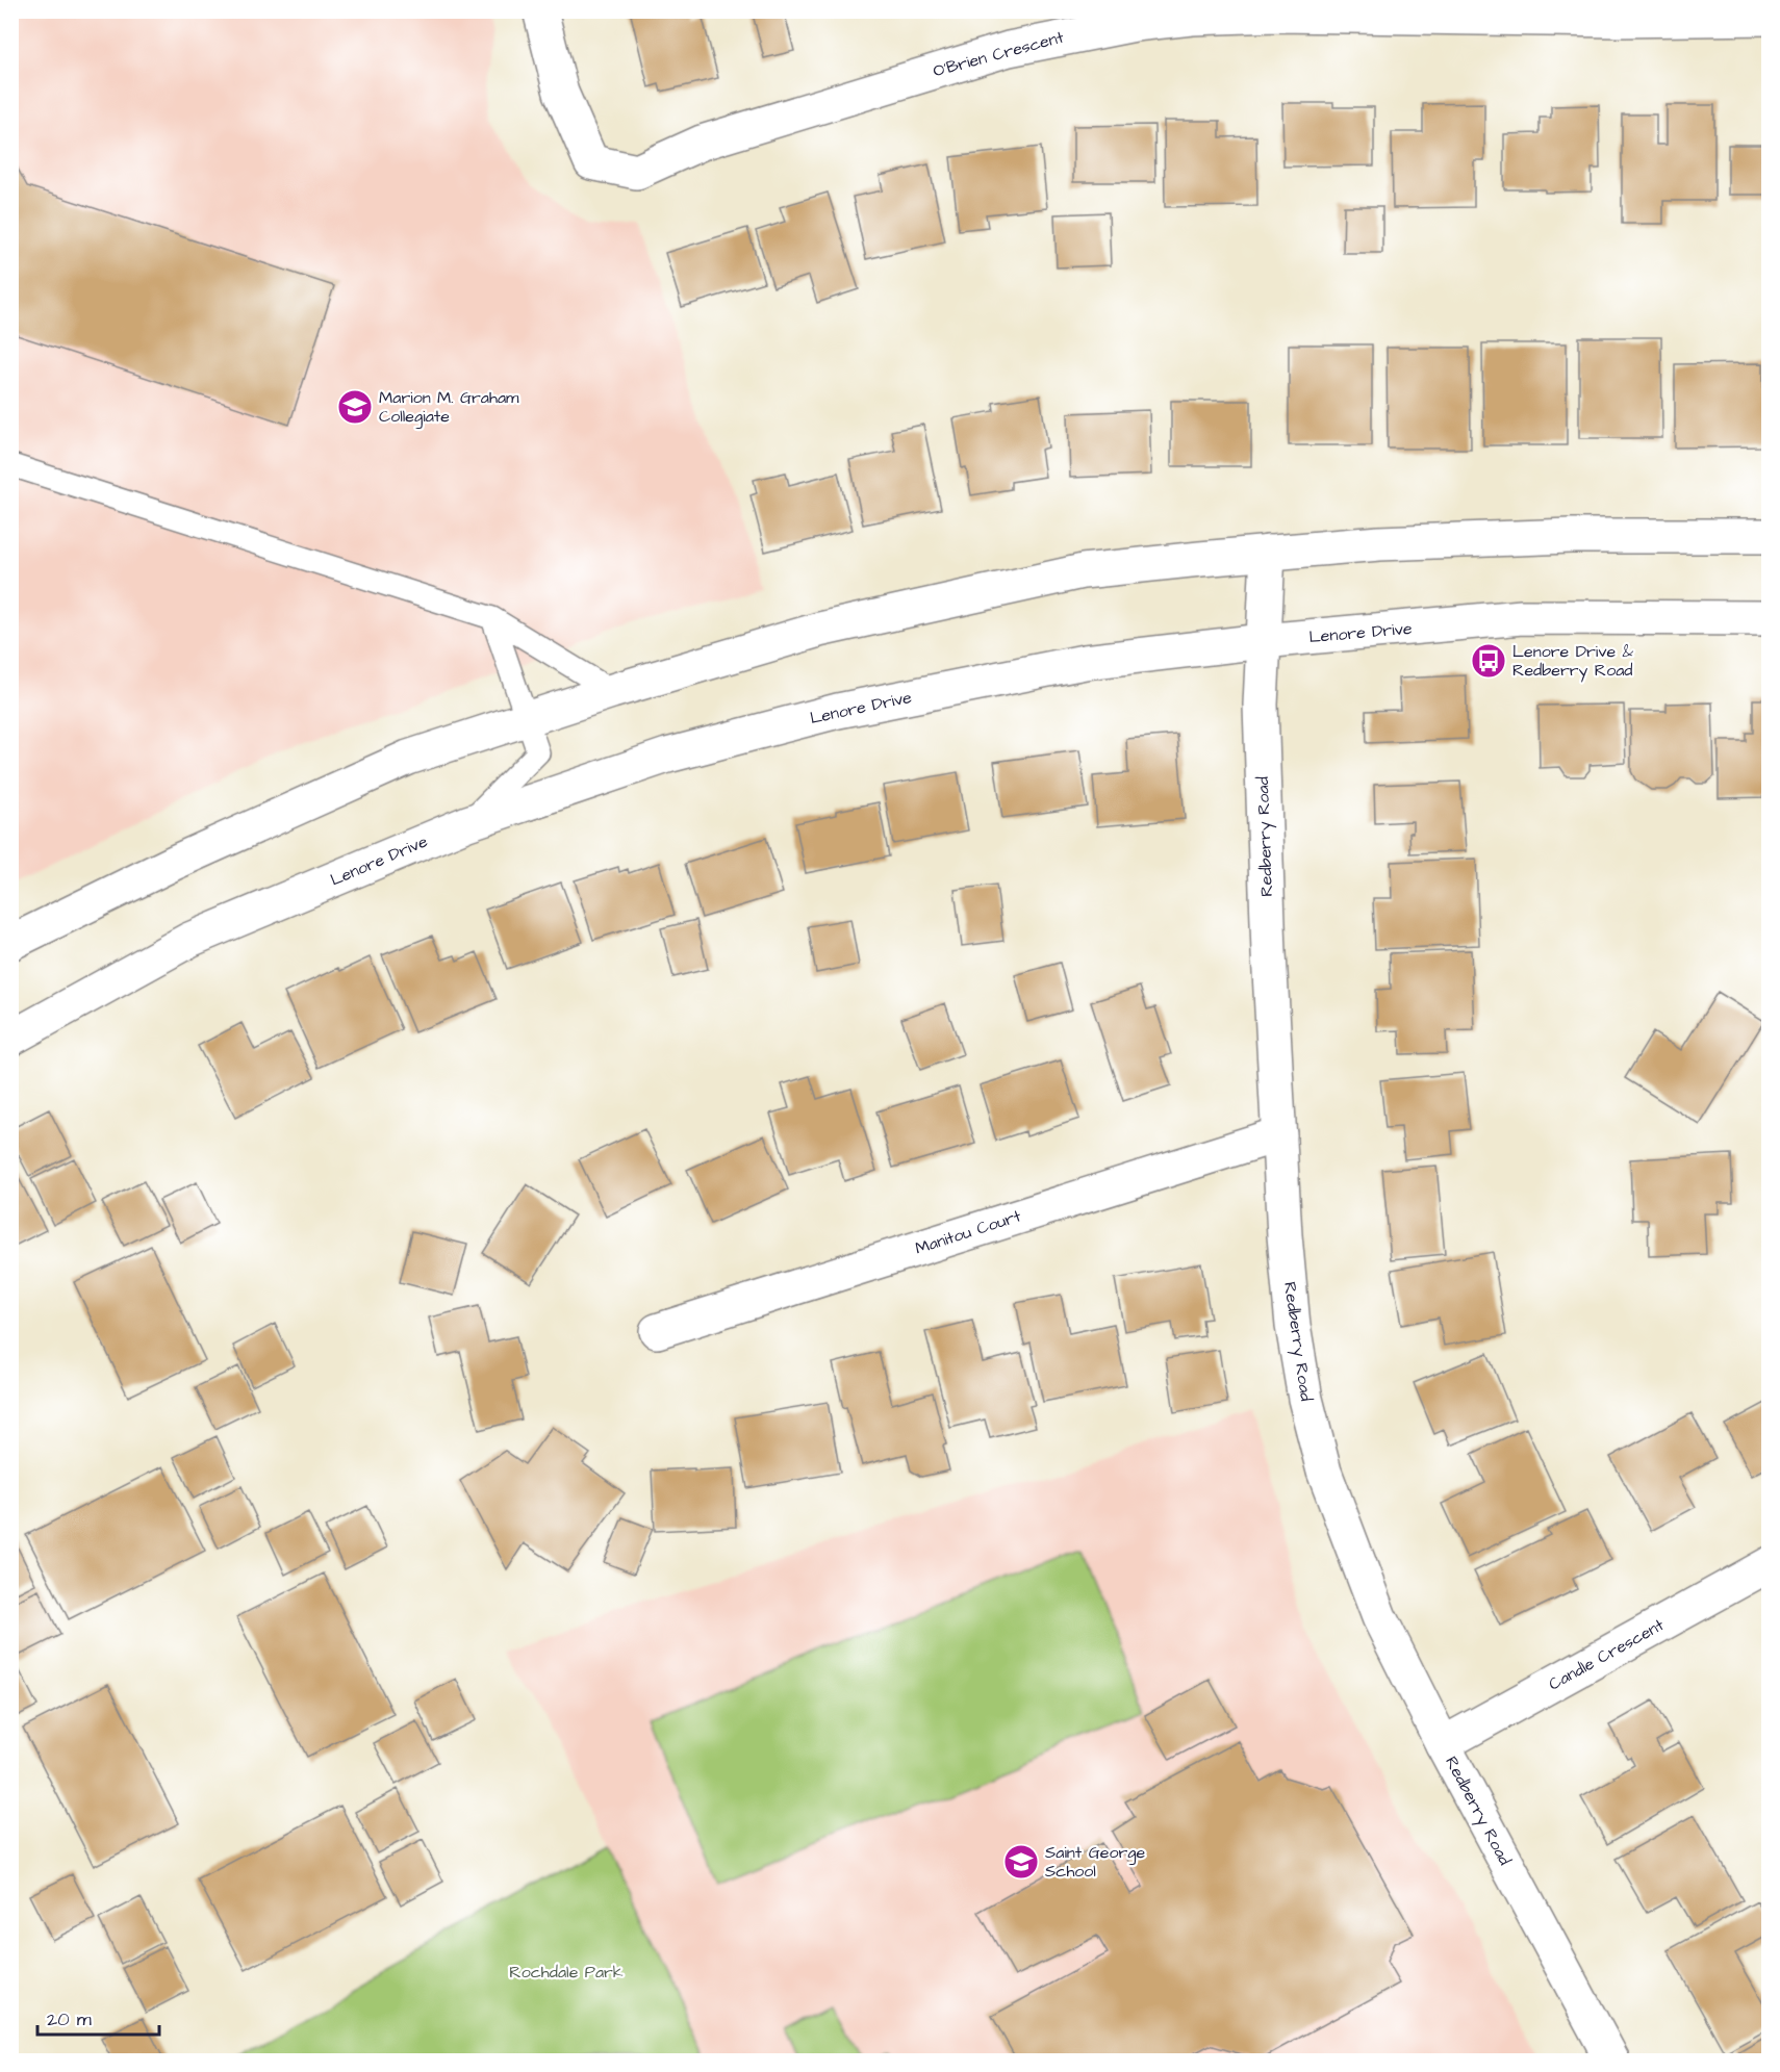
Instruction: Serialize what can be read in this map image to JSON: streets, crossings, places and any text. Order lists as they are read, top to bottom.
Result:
{
  "streets": {
    "street": [
      "O'Brien Crescent",
      "Lenore Drive",
      "Redberry Road",
      "Manitou Court",
      "Candle Crescent"
    ]
  },
  "crossings": [
    ["Lenore Drive", "Redberry Road"],
    ["Redberry Road", "Manitou Court"],
    ["Redberry Road", "Candle Crescent"]
  ],
  "parks": ["Rochdale Park"],
  "places": {
    "school or university": ["Marion M. Graham Collegiate", "Saint George School"],
    "bus stop": ["Lenore Drive & Redberry Road"]
  },
  "scale_bar": "20 m"
}
